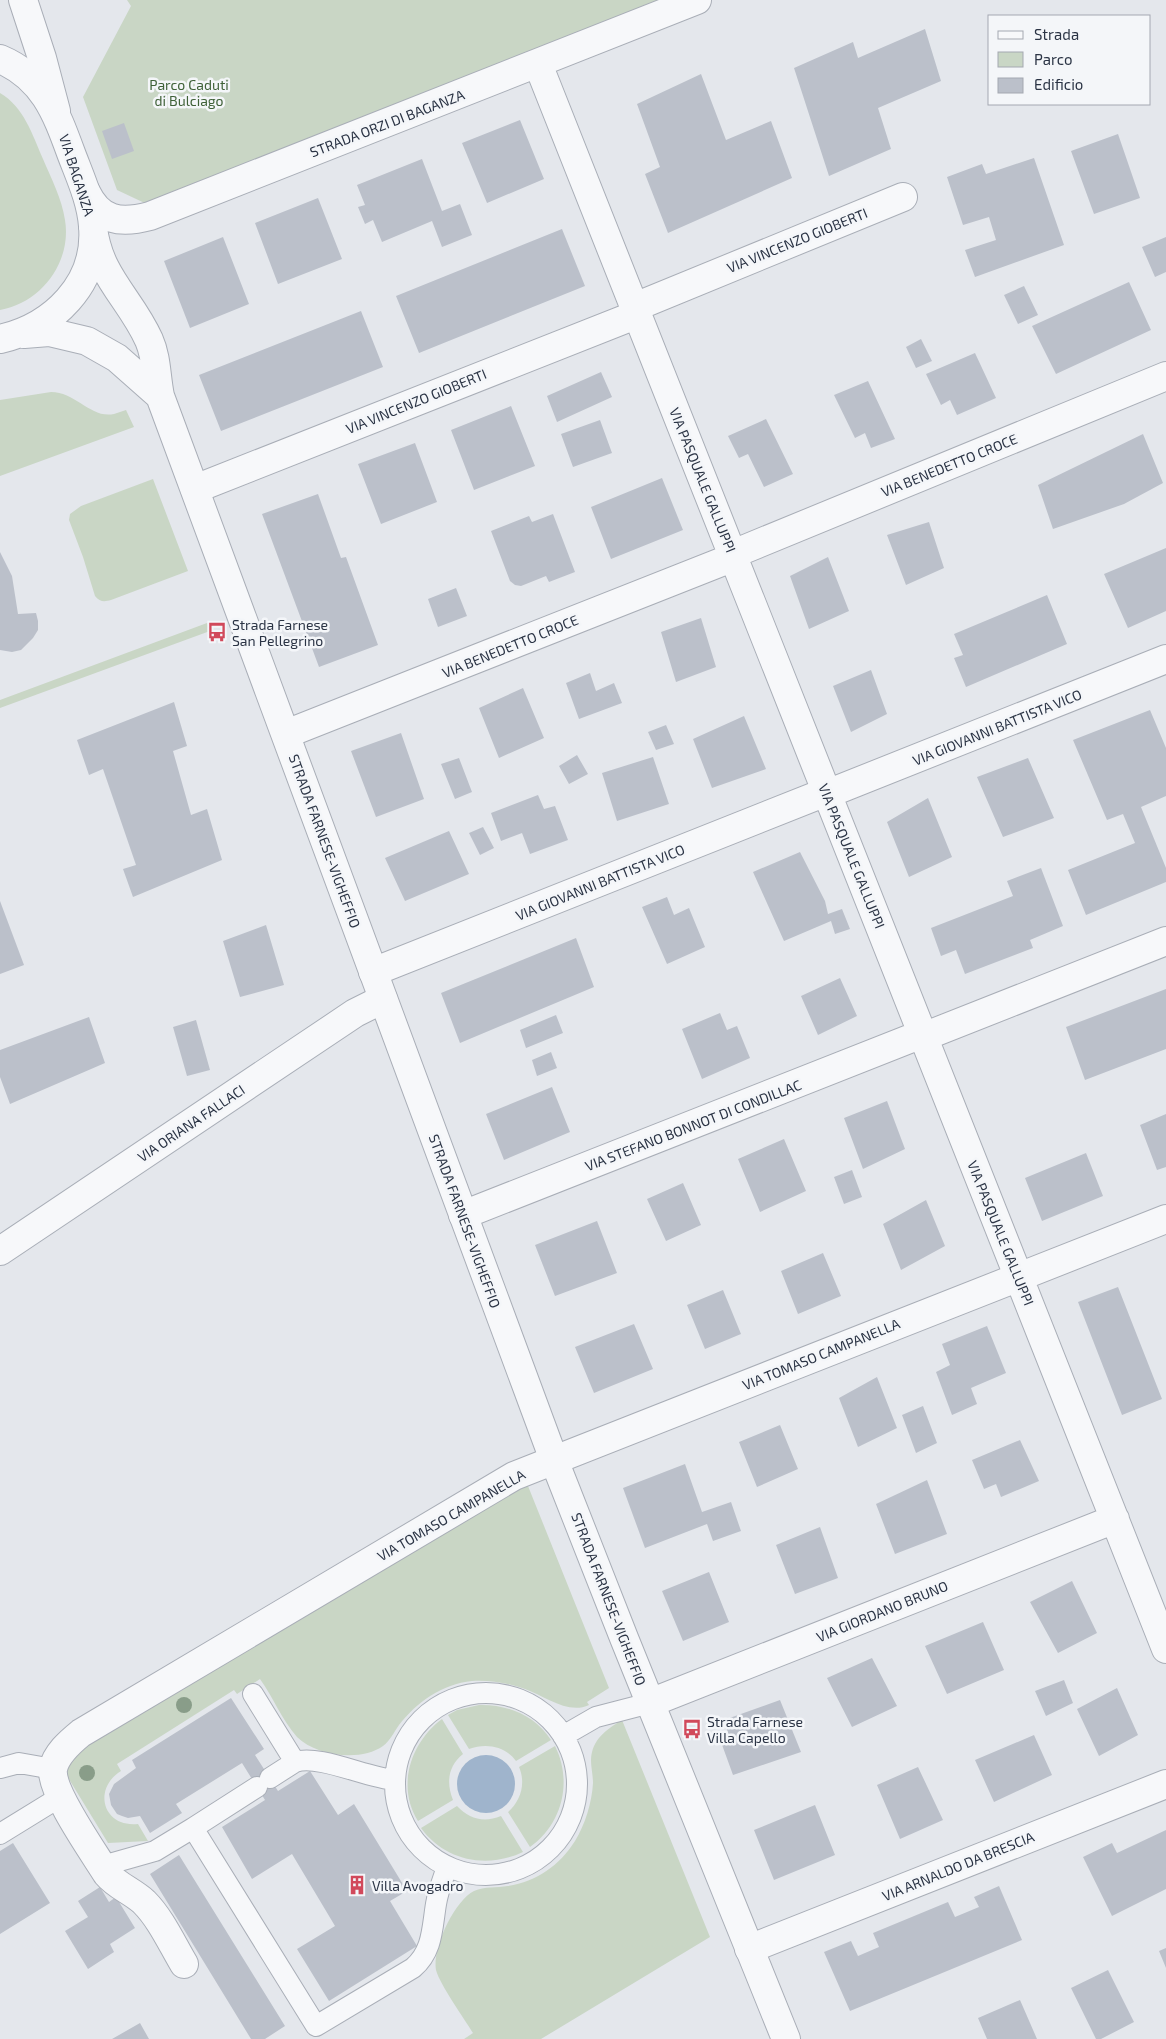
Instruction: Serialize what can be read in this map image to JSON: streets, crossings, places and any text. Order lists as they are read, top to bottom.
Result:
{
  "streets": {
    "street": [
      "STRADA ORZI DI BAGANZA",
      "VIA BAGANZA",
      "VIA VINCENZO GIOBERTI",
      "VIA BENEDETTO CROCE",
      "VIA PASQUALE GALLUPPI",
      "VIA GIOVANNI BATTISTA VICO",
      "STRADA FARNESE-VIGHEFFIO",
      "VIA ORIANA FALLACI",
      "VIA STEFANO BONNOT DI CONDILLAC",
      "VIA TOMASO CAMPANELLA",
      "VIA GIORDANO BRUNO",
      "VIA ARNALDO DA BRESCIA"
    ]
  },
  "crossings": [
    ["STRADA ORZI DI BAGANZA", "VIA BAGANZA"],
    ["STRADA ORZI DI BAGANZA", "VIA PASQUALE GALLUPPI"],
    ["VIA BAGANZA", "STRADA FARNESE-VIGHEFFIO"],
    ["VIA VINCENZO GIOBERTI", "VIA PASQUALE GALLUPPI"],
    ["VIA VINCENZO GIOBERTI", "STRADA FARNESE-VIGHEFFIO"],
    ["VIA BENEDETTO CROCE", "VIA PASQUALE GALLUPPI"],
    ["VIA BENEDETTO CROCE", "STRADA FARNESE-VIGHEFFIO"],
    ["VIA PASQUALE GALLUPPI", "VIA GIOVANNI BATTISTA VICO"],
    ["VIA PASQUALE GALLUPPI", "VIA STEFANO BONNOT DI CONDILLAC"],
    ["VIA PASQUALE GALLUPPI", "VIA TOMASO CAMPANELLA"],
    ["VIA PASQUALE GALLUPPI", "VIA GIORDANO BRUNO"],
    ["VIA GIOVANNI BATTISTA VICO", "STRADA FARNESE-VIGHEFFIO"],
    ["STRADA FARNESE-VIGHEFFIO", "VIA ORIANA FALLACI"],
    ["STRADA FARNESE-VIGHEFFIO", "VIA STEFANO BONNOT DI CONDILLAC"],
    ["STRADA FARNESE-VIGHEFFIO", "VIA TOMASO CAMPANELLA"],
    ["STRADA FARNESE-VIGHEFFIO", "VIA GIORDANO BRUNO"],
    ["STRADA FARNESE-VIGHEFFIO", "VIA ARNALDO DA BRESCIA"]
  ],
  "parks": ["Parco Caduti di Bulciago"],
  "places": {
    "bus stop": ["Strada Farnese San Pellegrino", "Strada Farnese Villa Capello"],
    "building": ["Villa Avogadro"]
  },
  "legend": ["Strada", "Parco", "Edificio"]
}
